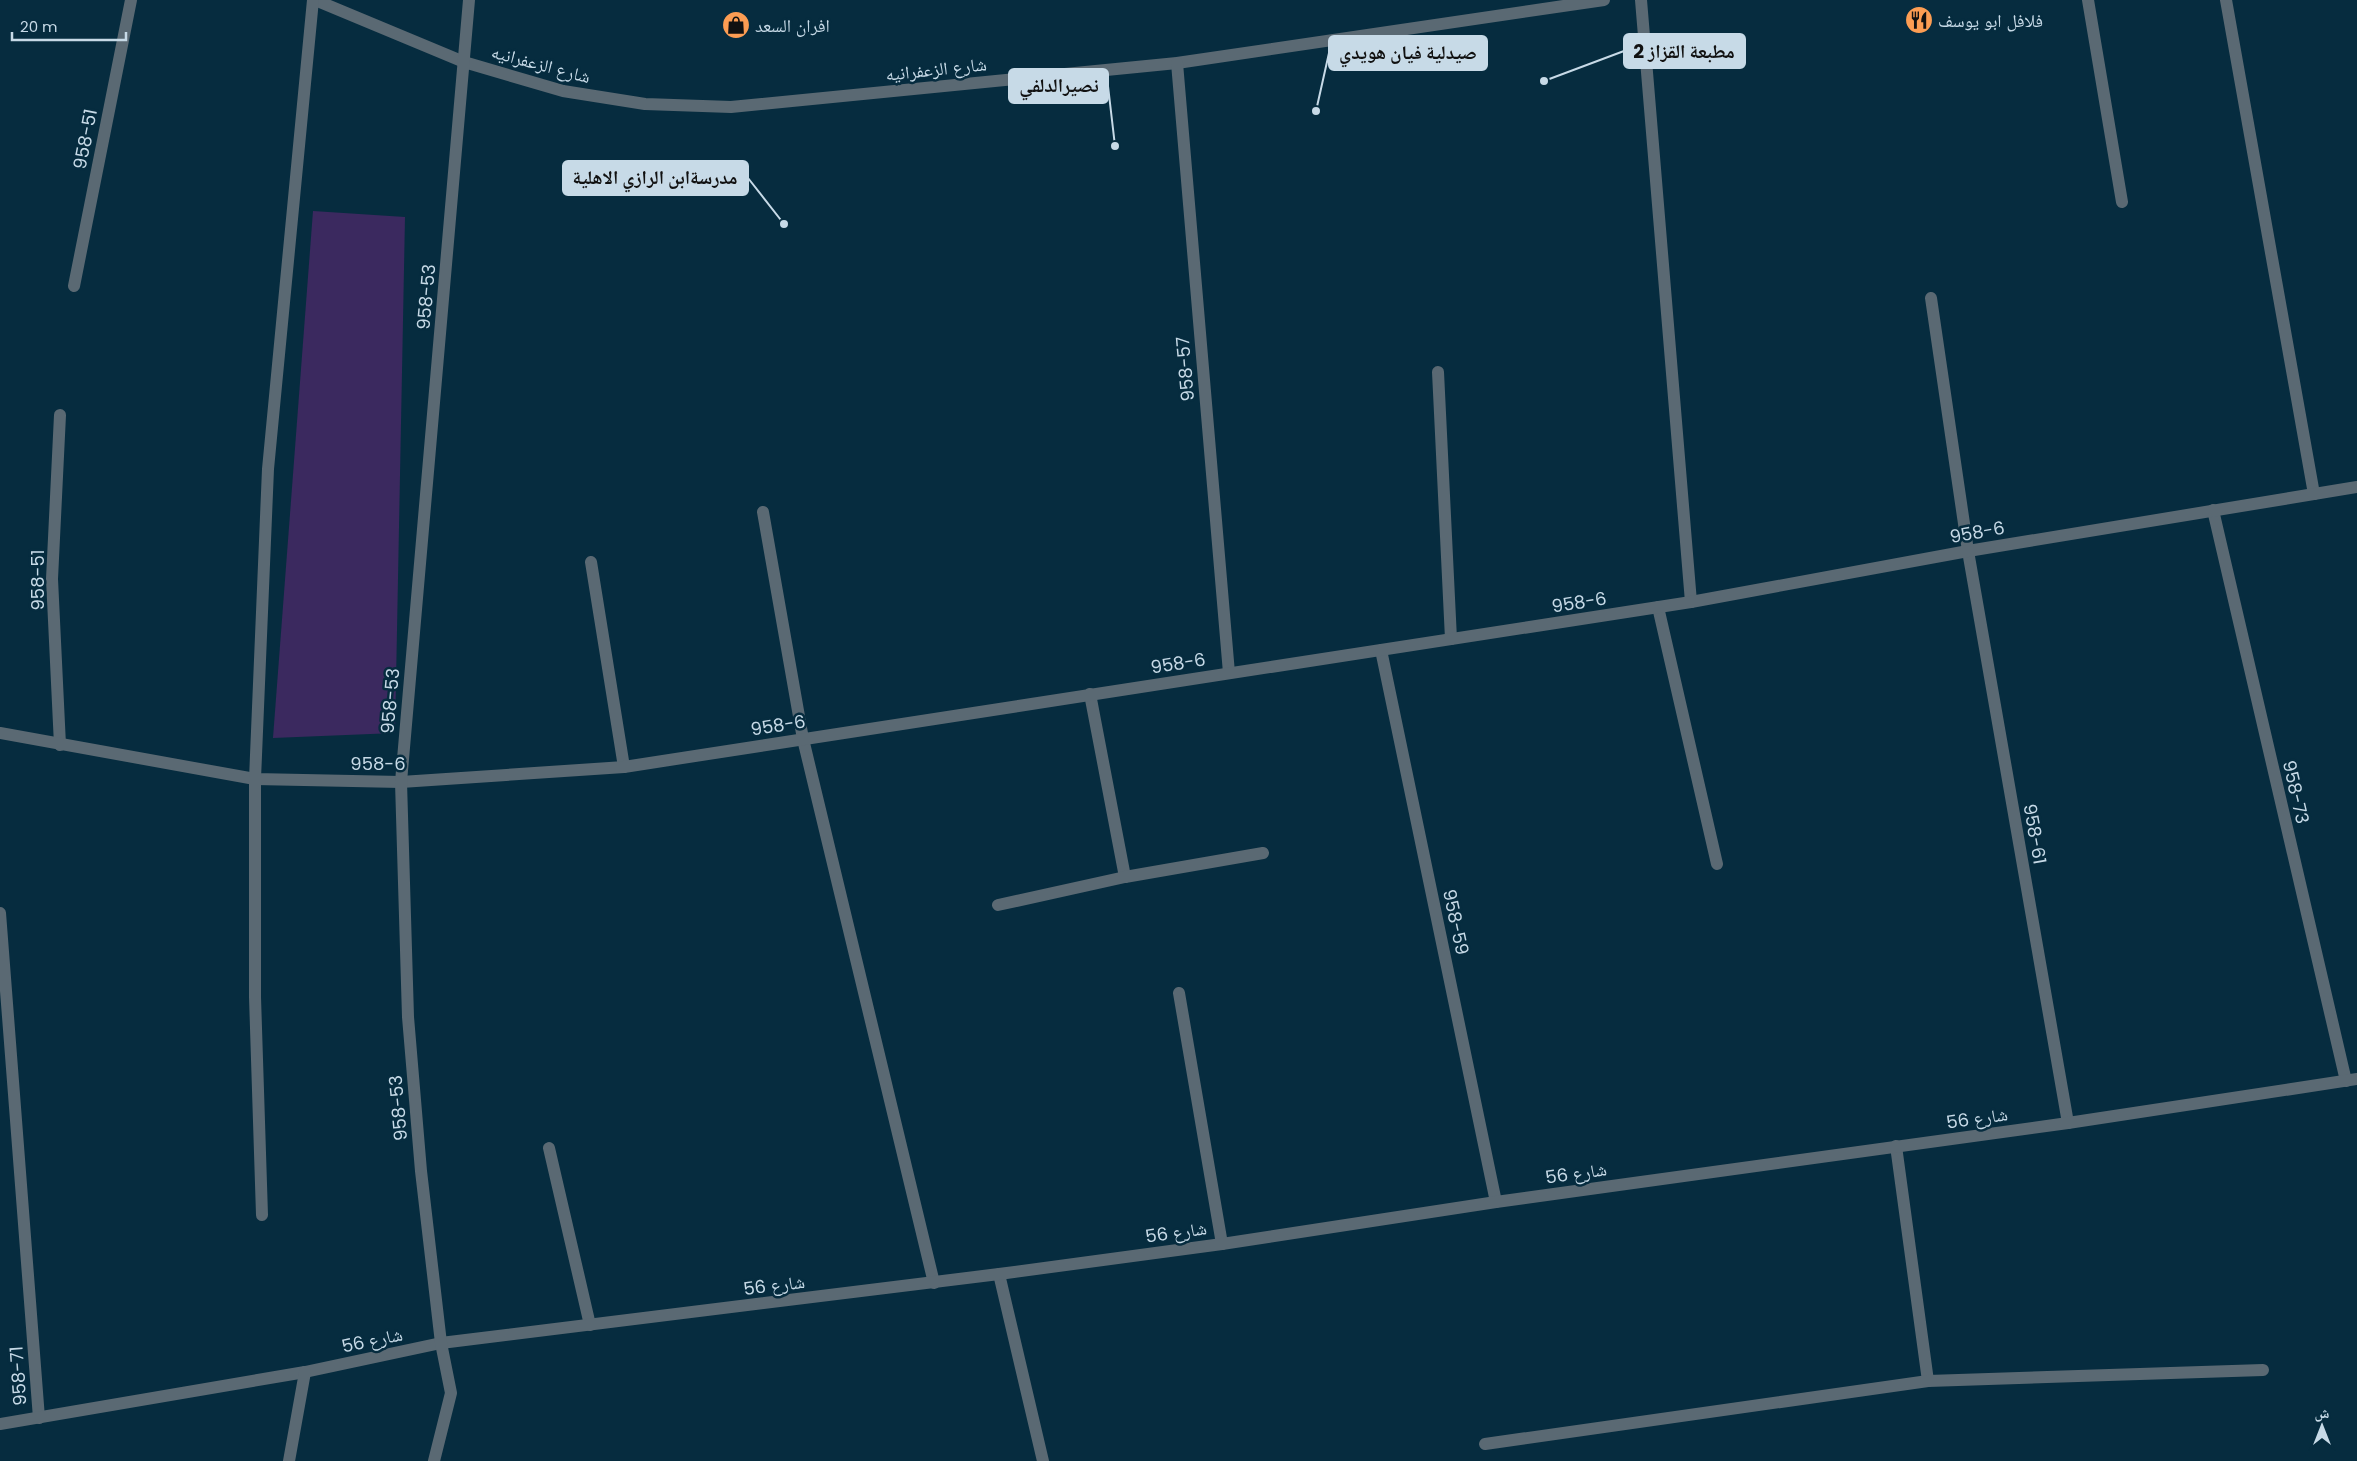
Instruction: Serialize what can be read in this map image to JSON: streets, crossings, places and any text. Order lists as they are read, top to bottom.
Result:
{
  "streets": {
    "street": [
      "شارع الزعفرانيه",
      "958-51",
      "958-53",
      "958-57",
      "958-6",
      "958-73",
      "958-61",
      "958-59",
      "شارع 56",
      "958-71"
    ]
  },
  "crossings": [
    ["شارع الزعفرانيه", "958-53"],
    ["شارع الزعفرانيه", "958-57"],
    ["958-51", "958-6"],
    ["958-53", "958-6"],
    ["958-53", "شارع 56"],
    ["958-57", "958-6"],
    ["958-6", "958-73"],
    ["958-6", "958-61"],
    ["958-6", "958-59"],
    ["958-73", "شارع 56"],
    ["958-61", "شارع 56"],
    ["958-59", "شارع 56"],
    ["شارع 56", "958-71"]
  ],
  "places": {
    "restaurant": ["فلافل ابو يوسف"],
    "shop": ["افران السعد"],
    "other": [
      "مطبعة القزاز 2",
      "صيدلية فيان هويدي",
      "نصيرالدلفي",
      "مدرسةابن الرازي الاهلية"
    ]
  },
  "scale_bar": "20 m",
  "north": "top"
}
